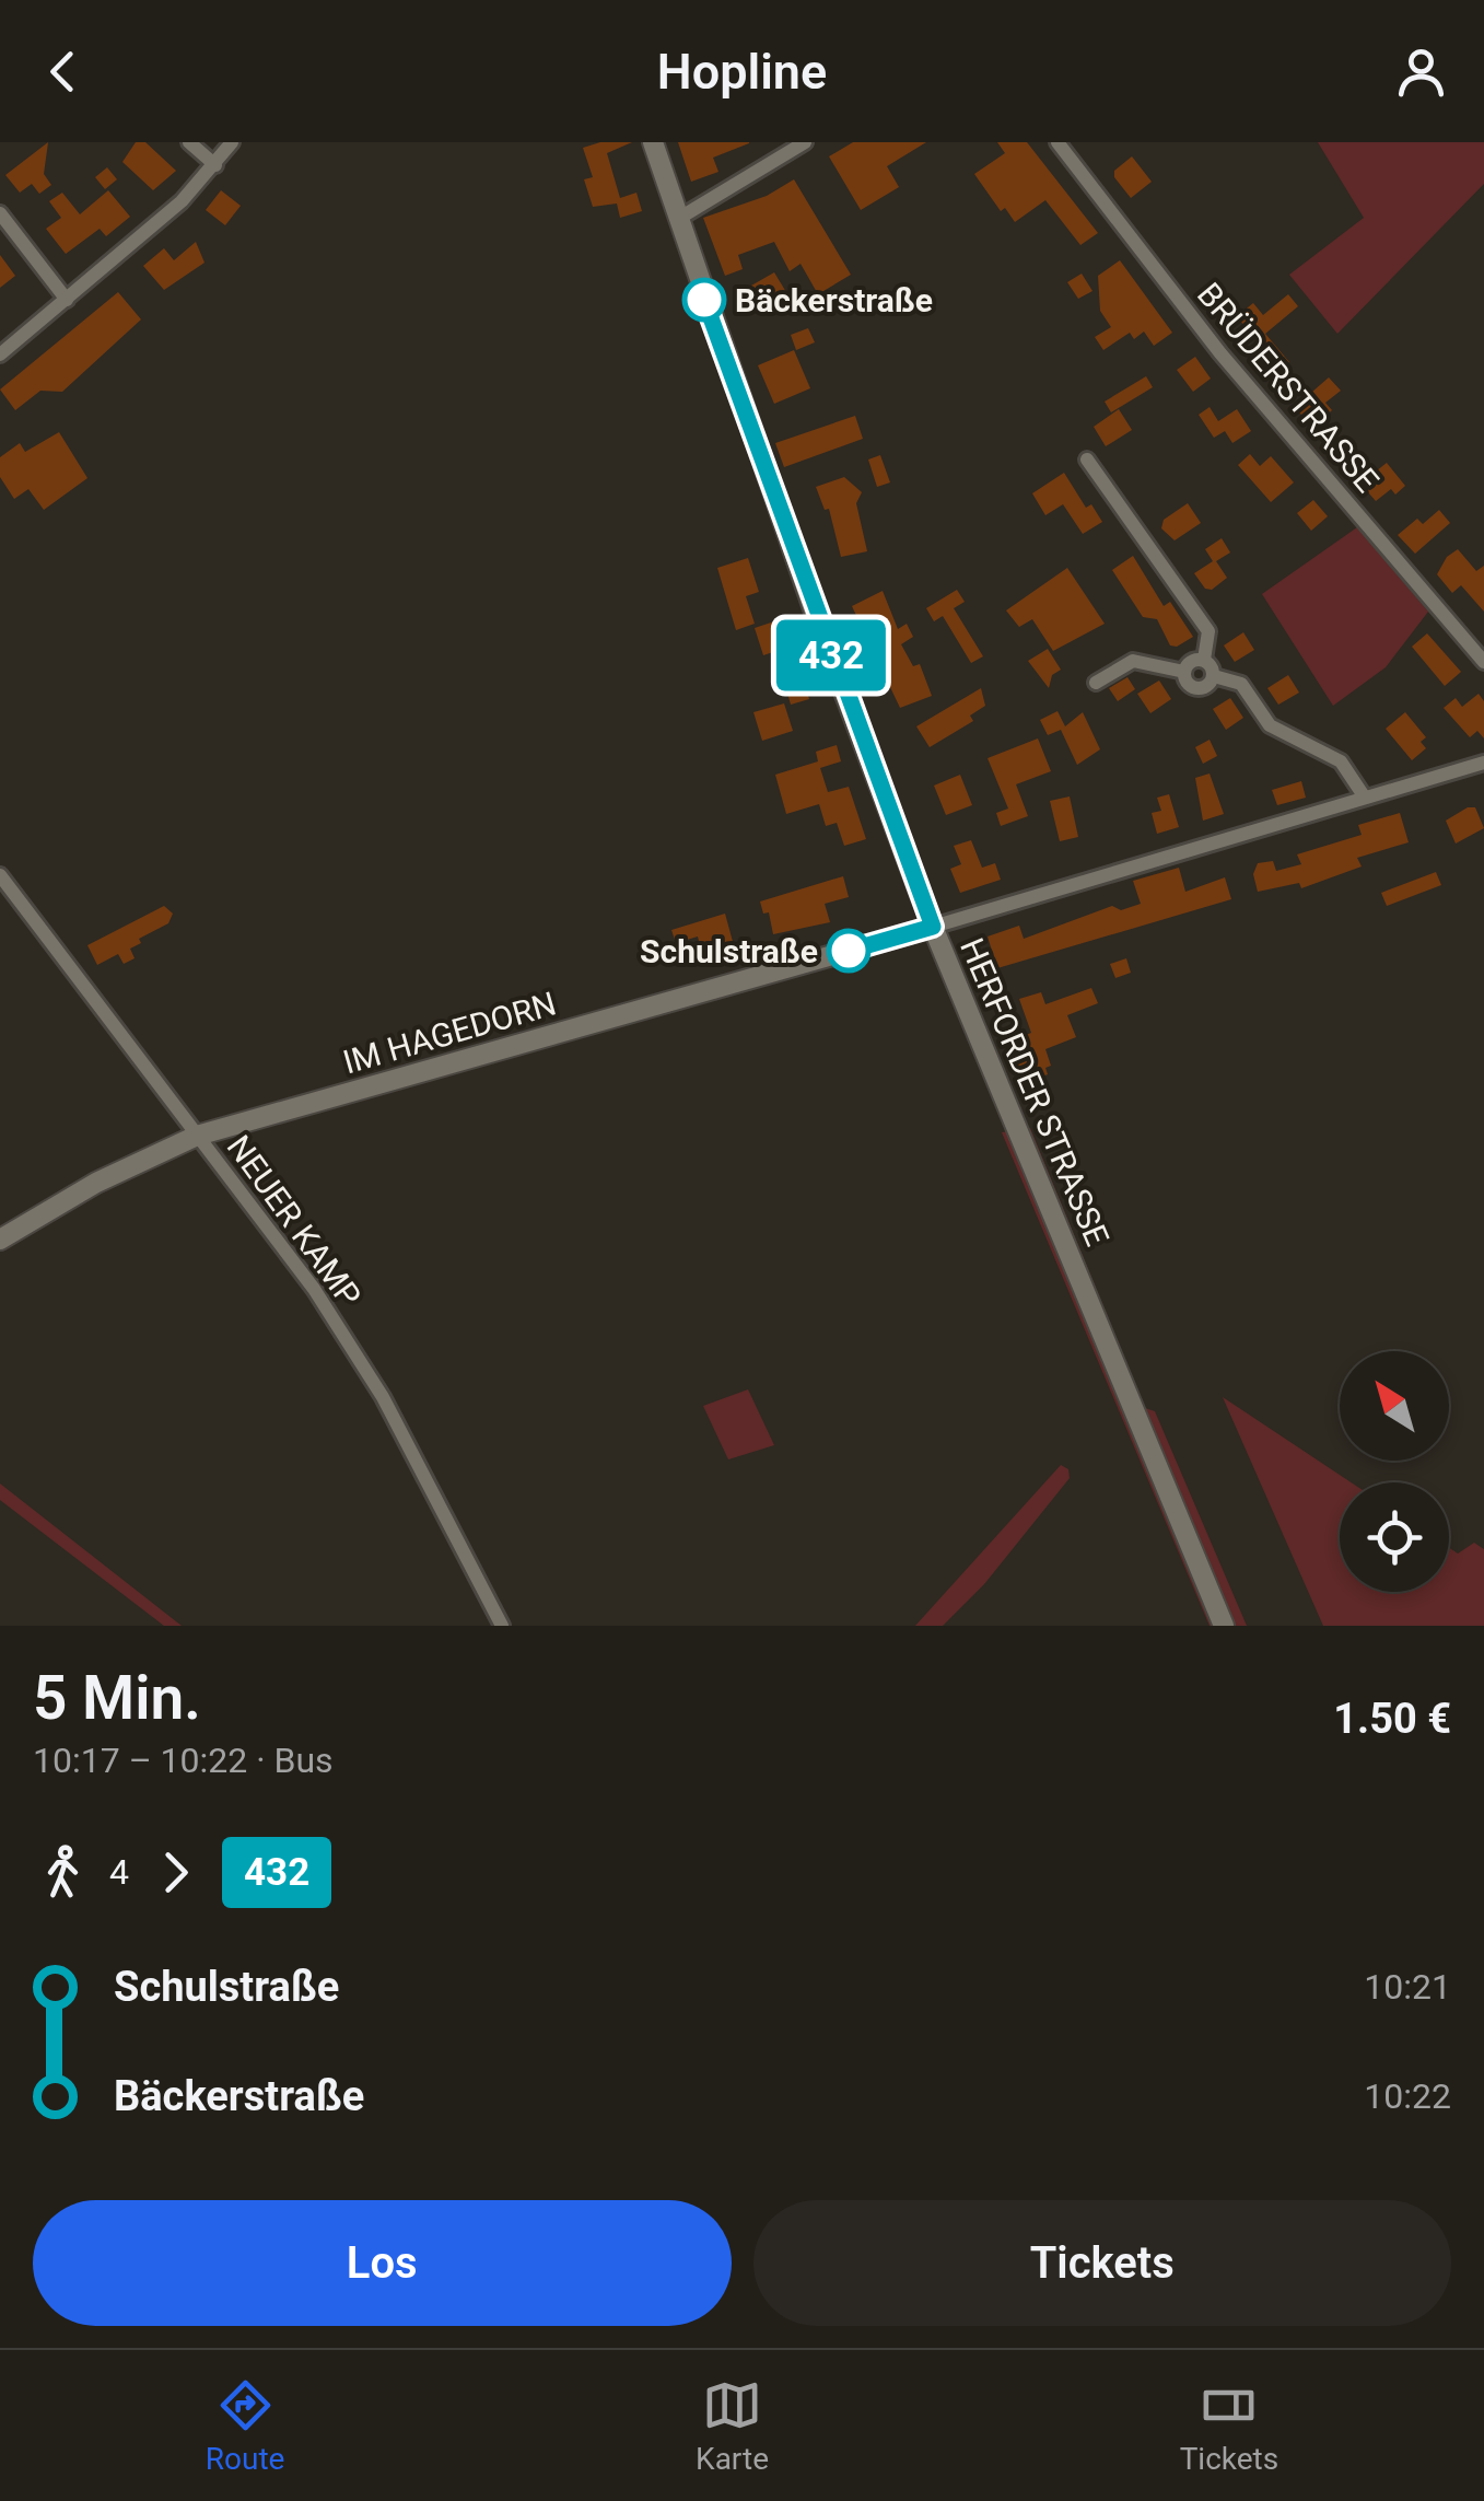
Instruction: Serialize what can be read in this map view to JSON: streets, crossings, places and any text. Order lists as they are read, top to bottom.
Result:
{
  "streets": {
    "main road": ["IM HAGEDORN", "HERFORDER STRASSE"],
    "street": ["BRÜDERSTRASSE", "NEUER KAMP"]
  },
  "crossings": [
    ["IM HAGEDORN", "HERFORDER STRASSE"],
    ["IM HAGEDORN", "NEUER KAMP"]
  ],
  "places": ["Bäckerstraße", "Schulstraße"],
  "lines": ["bus line 432"],
  "north": "top left",
  "page": {
    "header": "Hopline",
    "on_map": "432",
    "heading": ["5 Min.", "10:17 – 10:22 · Bus", "1.50 €"],
    "legs": ["4", "432"],
    "list": [
      {
        "name": "Schulstraße",
        "value": "10:21"
      },
      {
        "name": "Bäckerstraße",
        "value": "10:22"
      }
    ],
    "buttons": ["Los", "Tickets"],
    "tabs": ["Route", "Karte", "Tickets"]
  }
}
